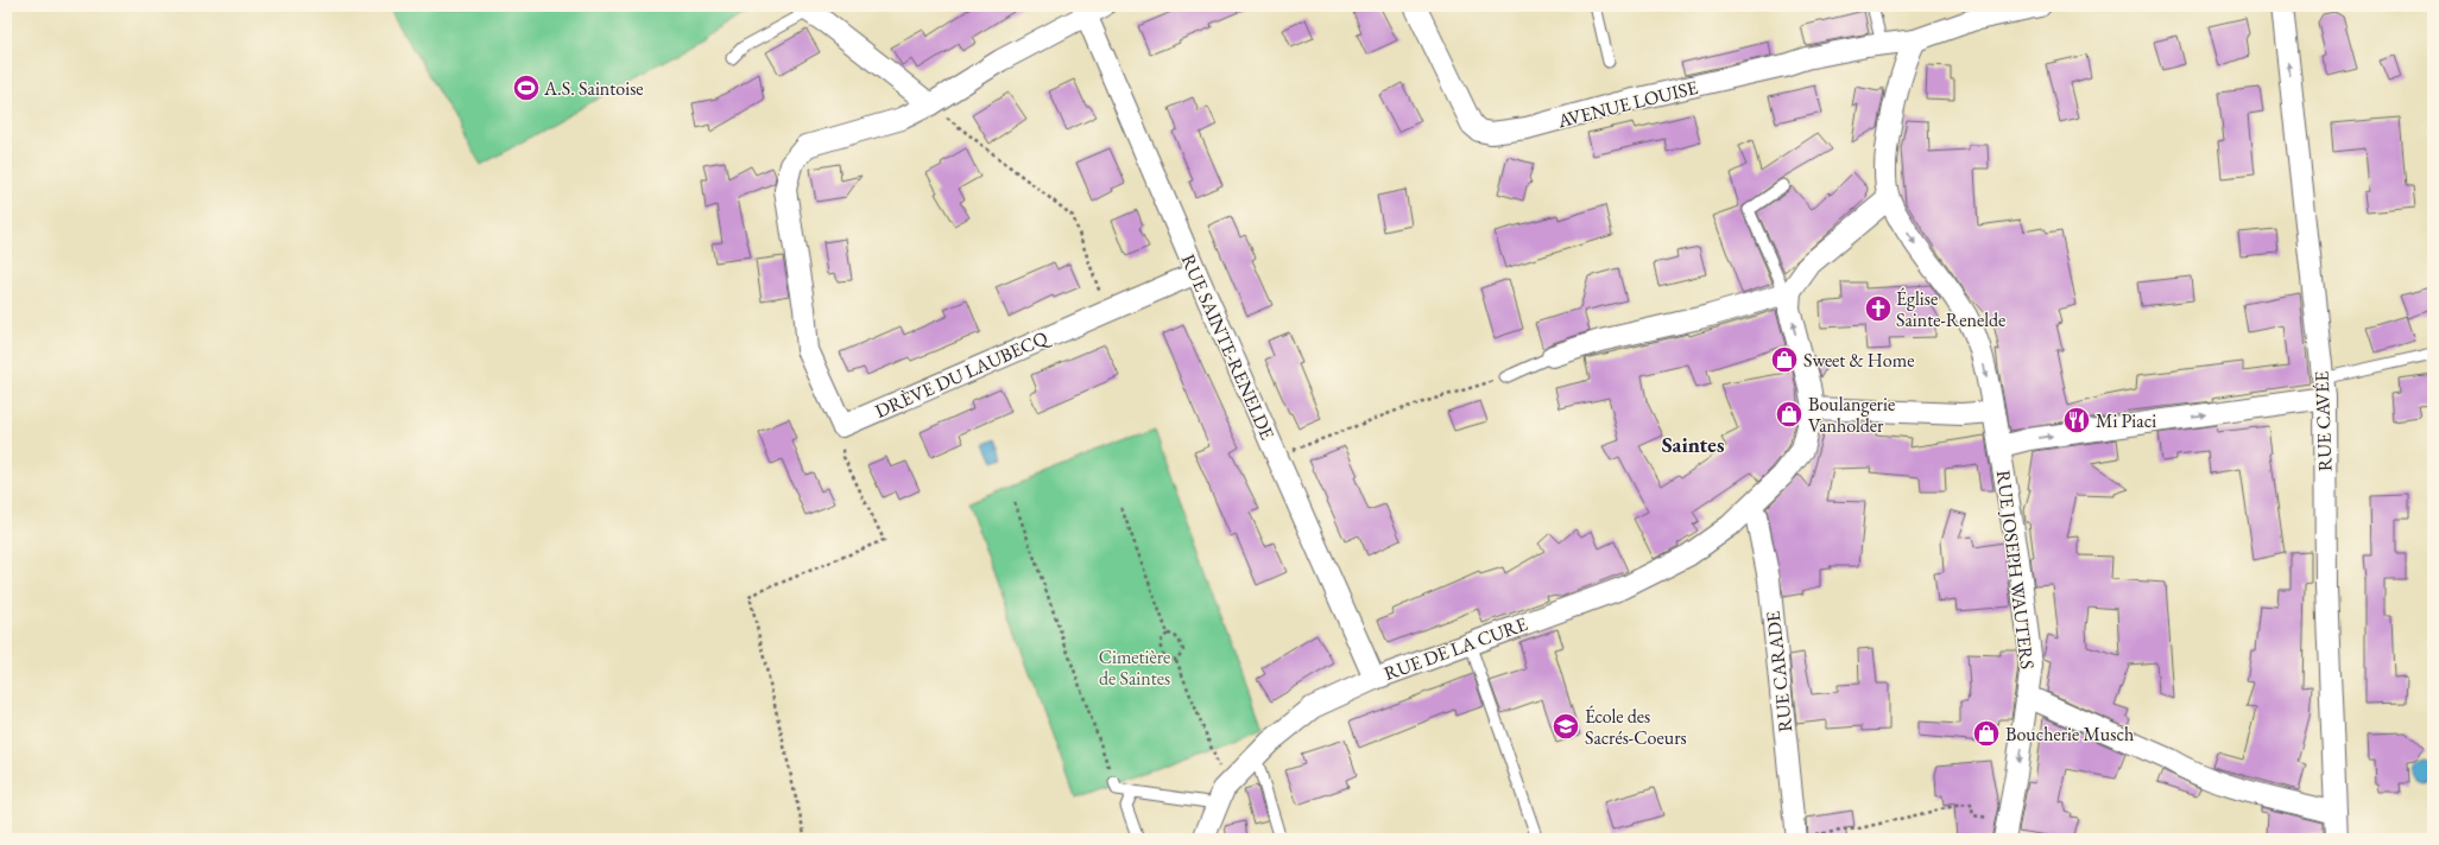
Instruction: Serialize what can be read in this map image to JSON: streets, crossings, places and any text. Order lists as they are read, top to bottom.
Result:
{
  "streets": {
    "street": [
      "AVENUE LOUISE",
      "RUE SAINTE-RENELDE",
      "DRÈVE DU LAUBECQ",
      "RUE CAVÉE",
      "RUE JOSEPH WAUTERS",
      "RUE DE LA CURE",
      "RUE CARADE"
    ]
  },
  "crossings": [
    ["AVENUE LOUISE", "RUE JOSEPH WAUTERS"],
    ["RUE SAINTE-RENELDE", "DRÈVE DU LAUBECQ"],
    ["RUE SAINTE-RENELDE", "RUE DE LA CURE"],
    ["RUE DE LA CURE", "RUE CARADE"]
  ],
  "one_way": ["RUE CAVÉE"],
  "districts": ["Saintes"],
  "parks": ["Cimetière de Saintes"],
  "places": {
    "sports": ["A.S. Saintoise"],
    "church": ["Église Sainte-Renelde"],
    "shop": ["Sweet & Home", "Boulangerie Vanholder", "Boucherie Musch"],
    "restaurant": ["Mi Piaci"],
    "school or university": ["École des Sacrés-Coeurs"]
  }
}
